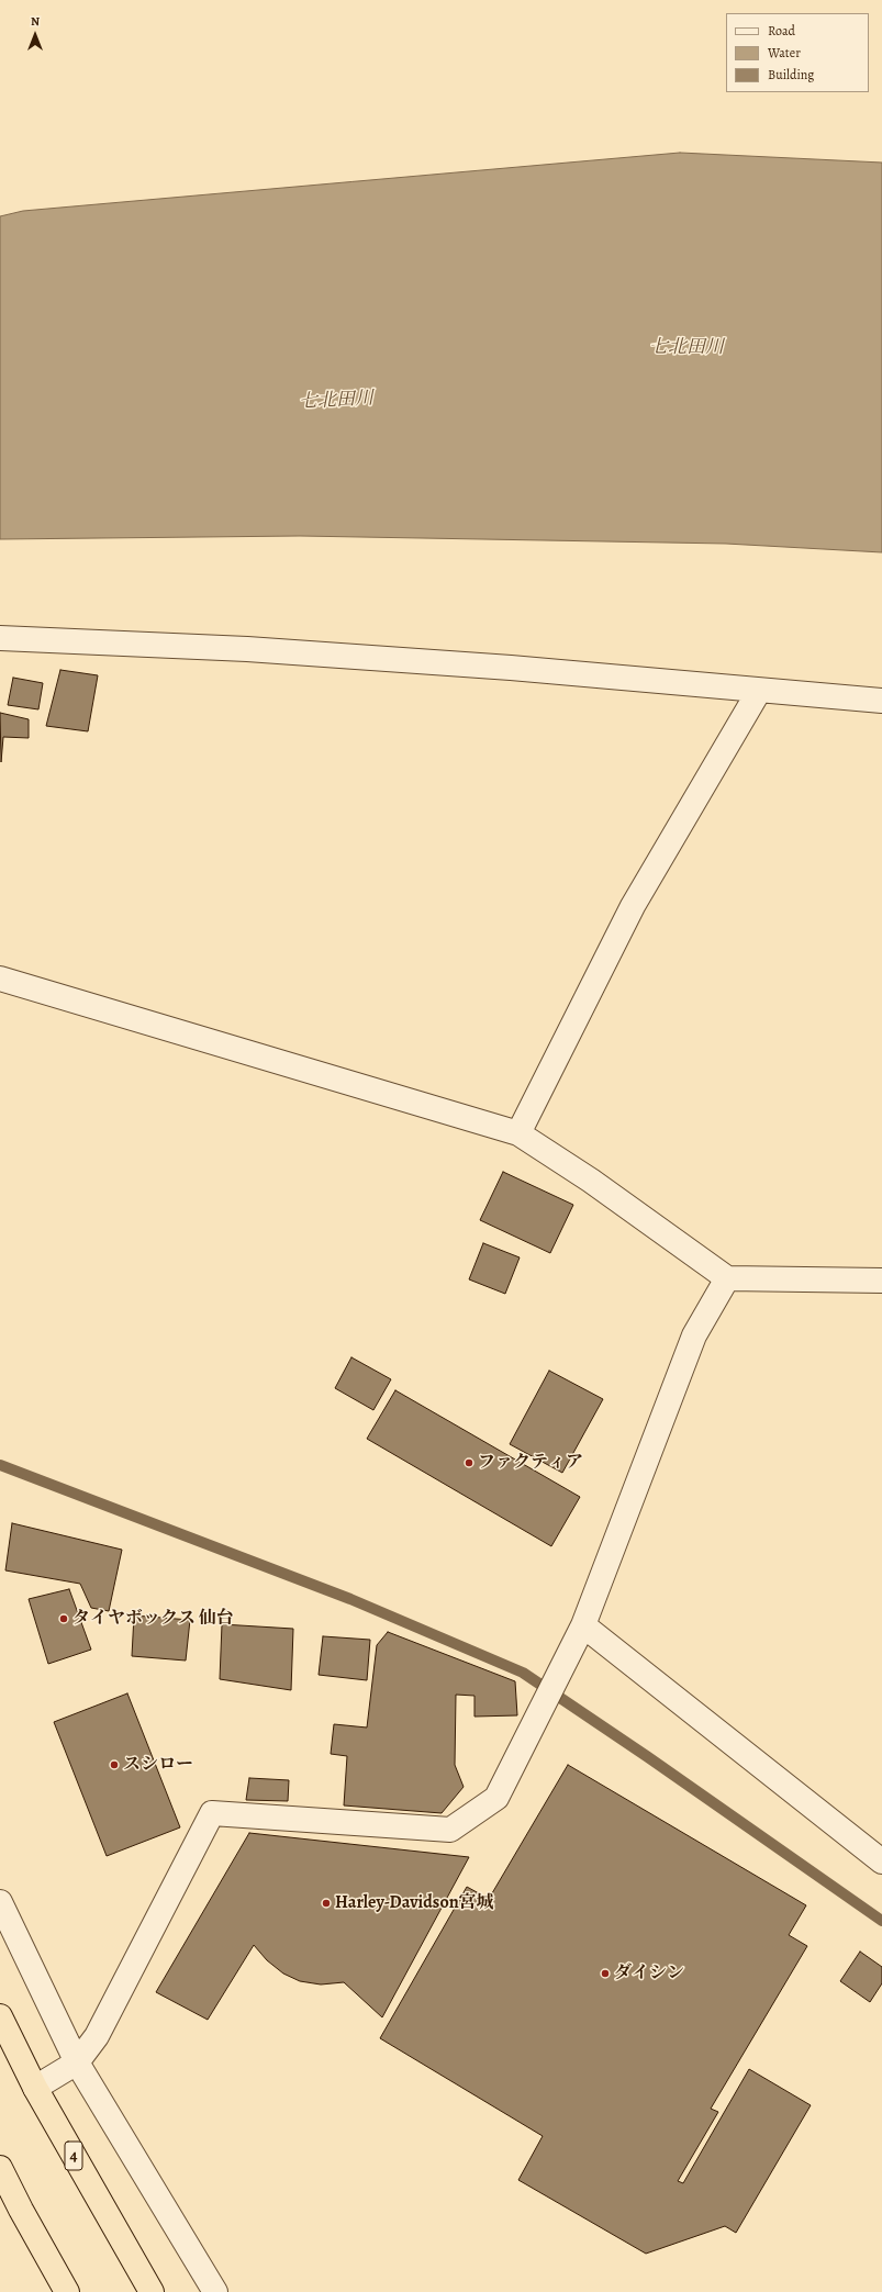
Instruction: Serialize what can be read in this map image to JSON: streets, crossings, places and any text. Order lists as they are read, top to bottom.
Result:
{
  "streets": {
    "highway": ["4"]
  },
  "water": ["七北田川"],
  "places": [
    "ファクティア",
    "タイヤボックス 仙台",
    "スシロー",
    "Harley-Davidson宮城",
    "ダイシン"
  ],
  "legend": ["Road", "Water", "Building"],
  "north": "top"
}
